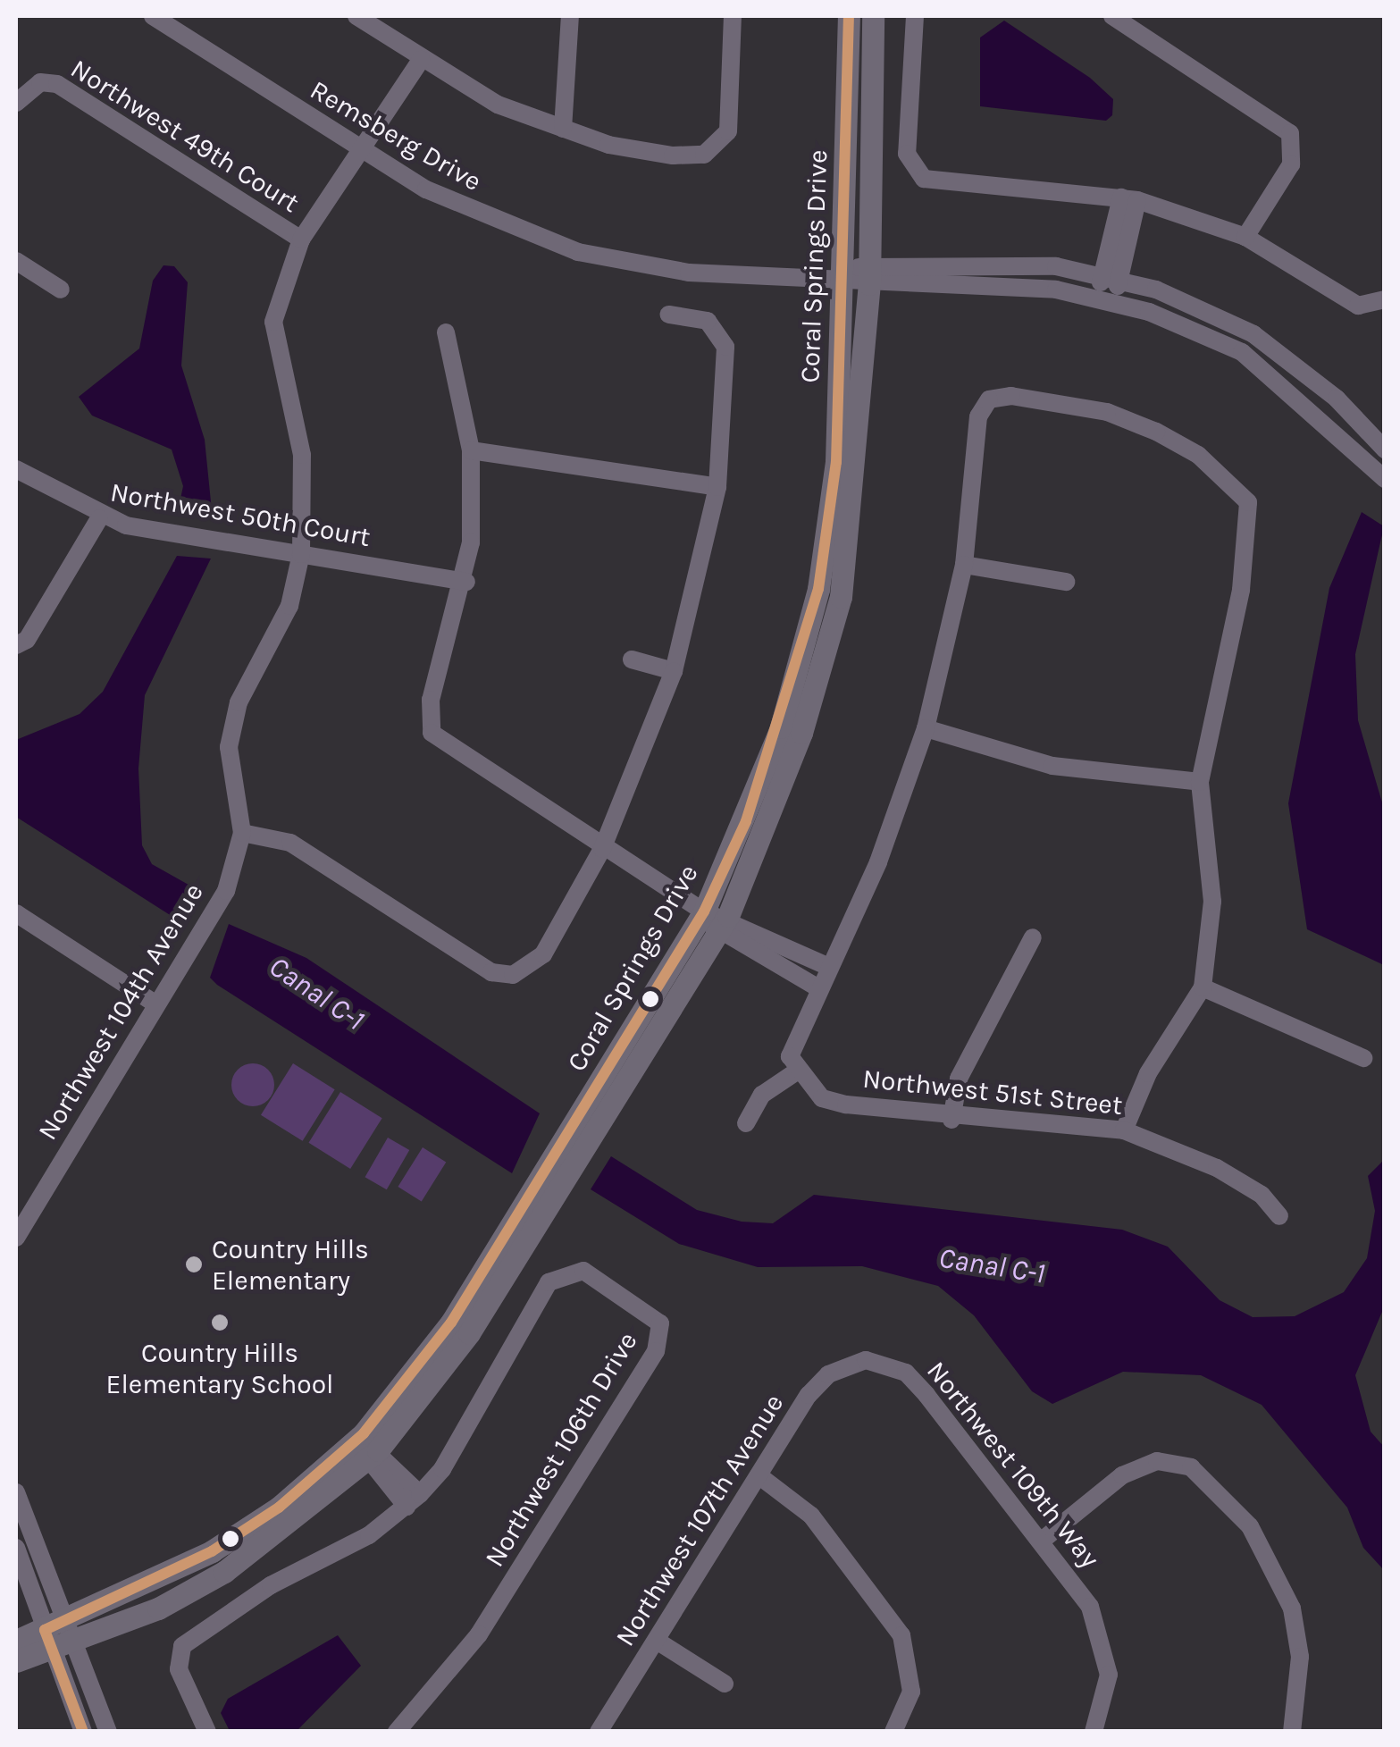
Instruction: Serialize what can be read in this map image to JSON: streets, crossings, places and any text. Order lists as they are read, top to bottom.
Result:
{
  "streets": {
    "main road": ["Coral Springs Drive"],
    "street": [
      "Northwest 49th Court",
      "Remsberg Drive",
      "Northwest 50th Court",
      "Northwest 104th Avenue",
      "Northwest 51st Street",
      "Northwest 106th Drive",
      "Northwest 109th Way",
      "Northwest 107th Avenue"
    ]
  },
  "crossings": [
    ["Northwest 49th Court", "Northwest 104th Avenue"],
    ["Remsberg Drive", "Coral Springs Drive"],
    ["Remsberg Drive", "Northwest 104th Avenue"],
    ["Northwest 50th Court", "Northwest 104th Avenue"],
    ["Northwest 109th Way", "Northwest 107th Avenue"]
  ],
  "water": ["Canal C-1"],
  "places": ["Country Hills Elementary", "Country Hills Elementary School"]
}
